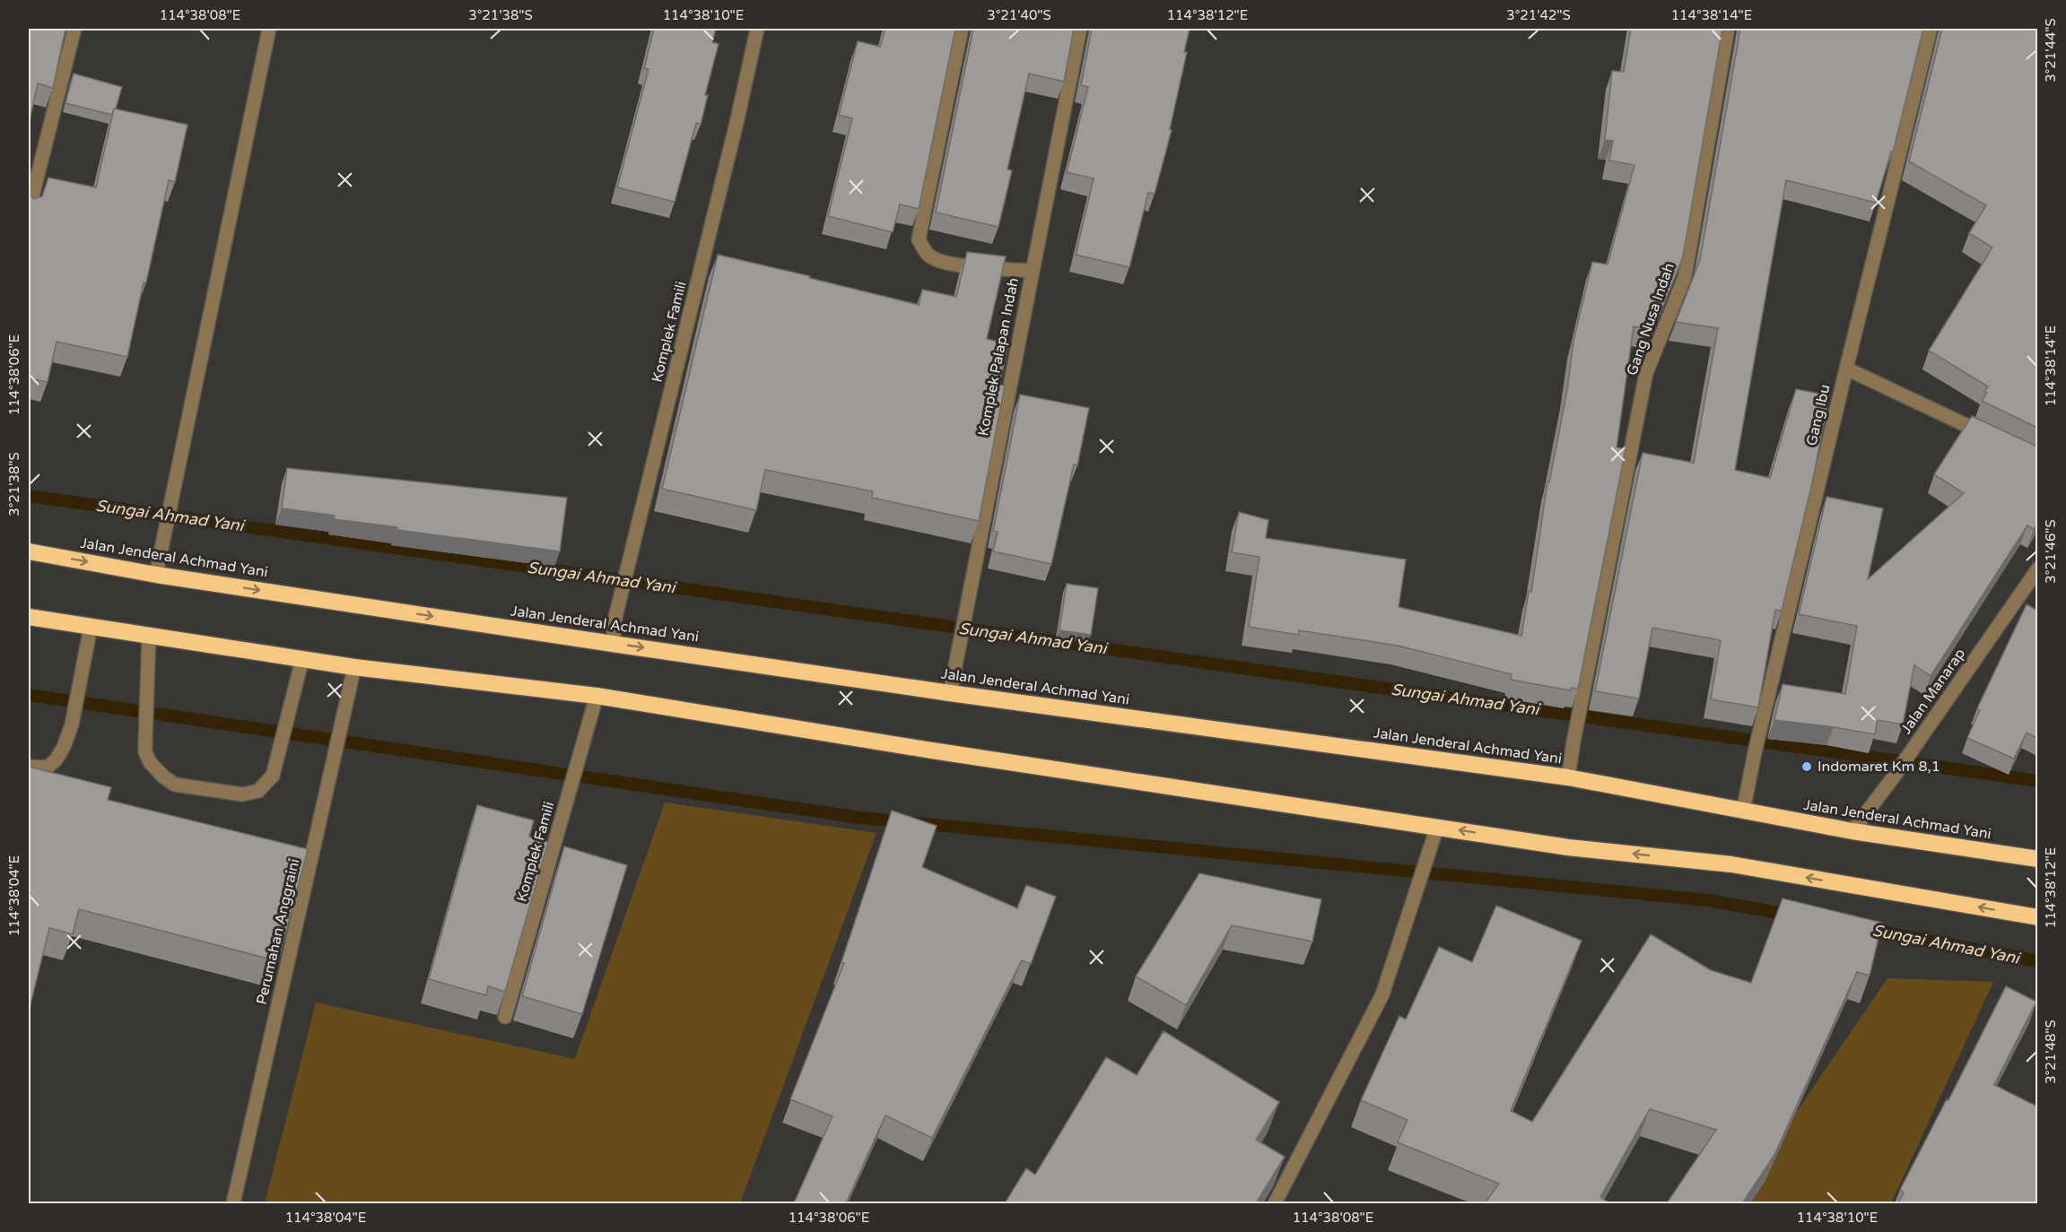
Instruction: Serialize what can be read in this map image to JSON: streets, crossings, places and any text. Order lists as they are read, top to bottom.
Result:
{
  "streets": {
    "highway": ["Jalan Jenderal Achmad Yani"],
    "street": [
      "Gang Nusa Indah",
      "Komplek Famili",
      "Komplek Palapan Indah",
      "Gang Ibu",
      "Jalan Manarap",
      "Perumahan Anggraini"
    ]
  },
  "crossings": [
    ["Gang Nusa Indah", "Jalan Jenderal Achmad Yani"],
    ["Komplek Famili", "Jalan Jenderal Achmad Yani"],
    ["Komplek Palapan Indah", "Jalan Jenderal Achmad Yani"],
    ["Gang Ibu", "Jalan Jenderal Achmad Yani"],
    ["Jalan Jenderal Achmad Yani", "Jalan Manarap"]
  ],
  "water": ["Sungai Ahmad Yani"],
  "places": ["Indomaret Km 8,1"],
  "coordinates": [
    "114°38'08\"E",
    "3°21'38\"S",
    "114°38'10\"E",
    "3°21'40\"S",
    "114°38'12\"E",
    "3°21'42\"S",
    "114°38'14\"E",
    "3°21'44\"S",
    "114°38'06\"E",
    "3°21'46\"S",
    "114°38'04\"E",
    "3°21'48\"S"
  ]
}
